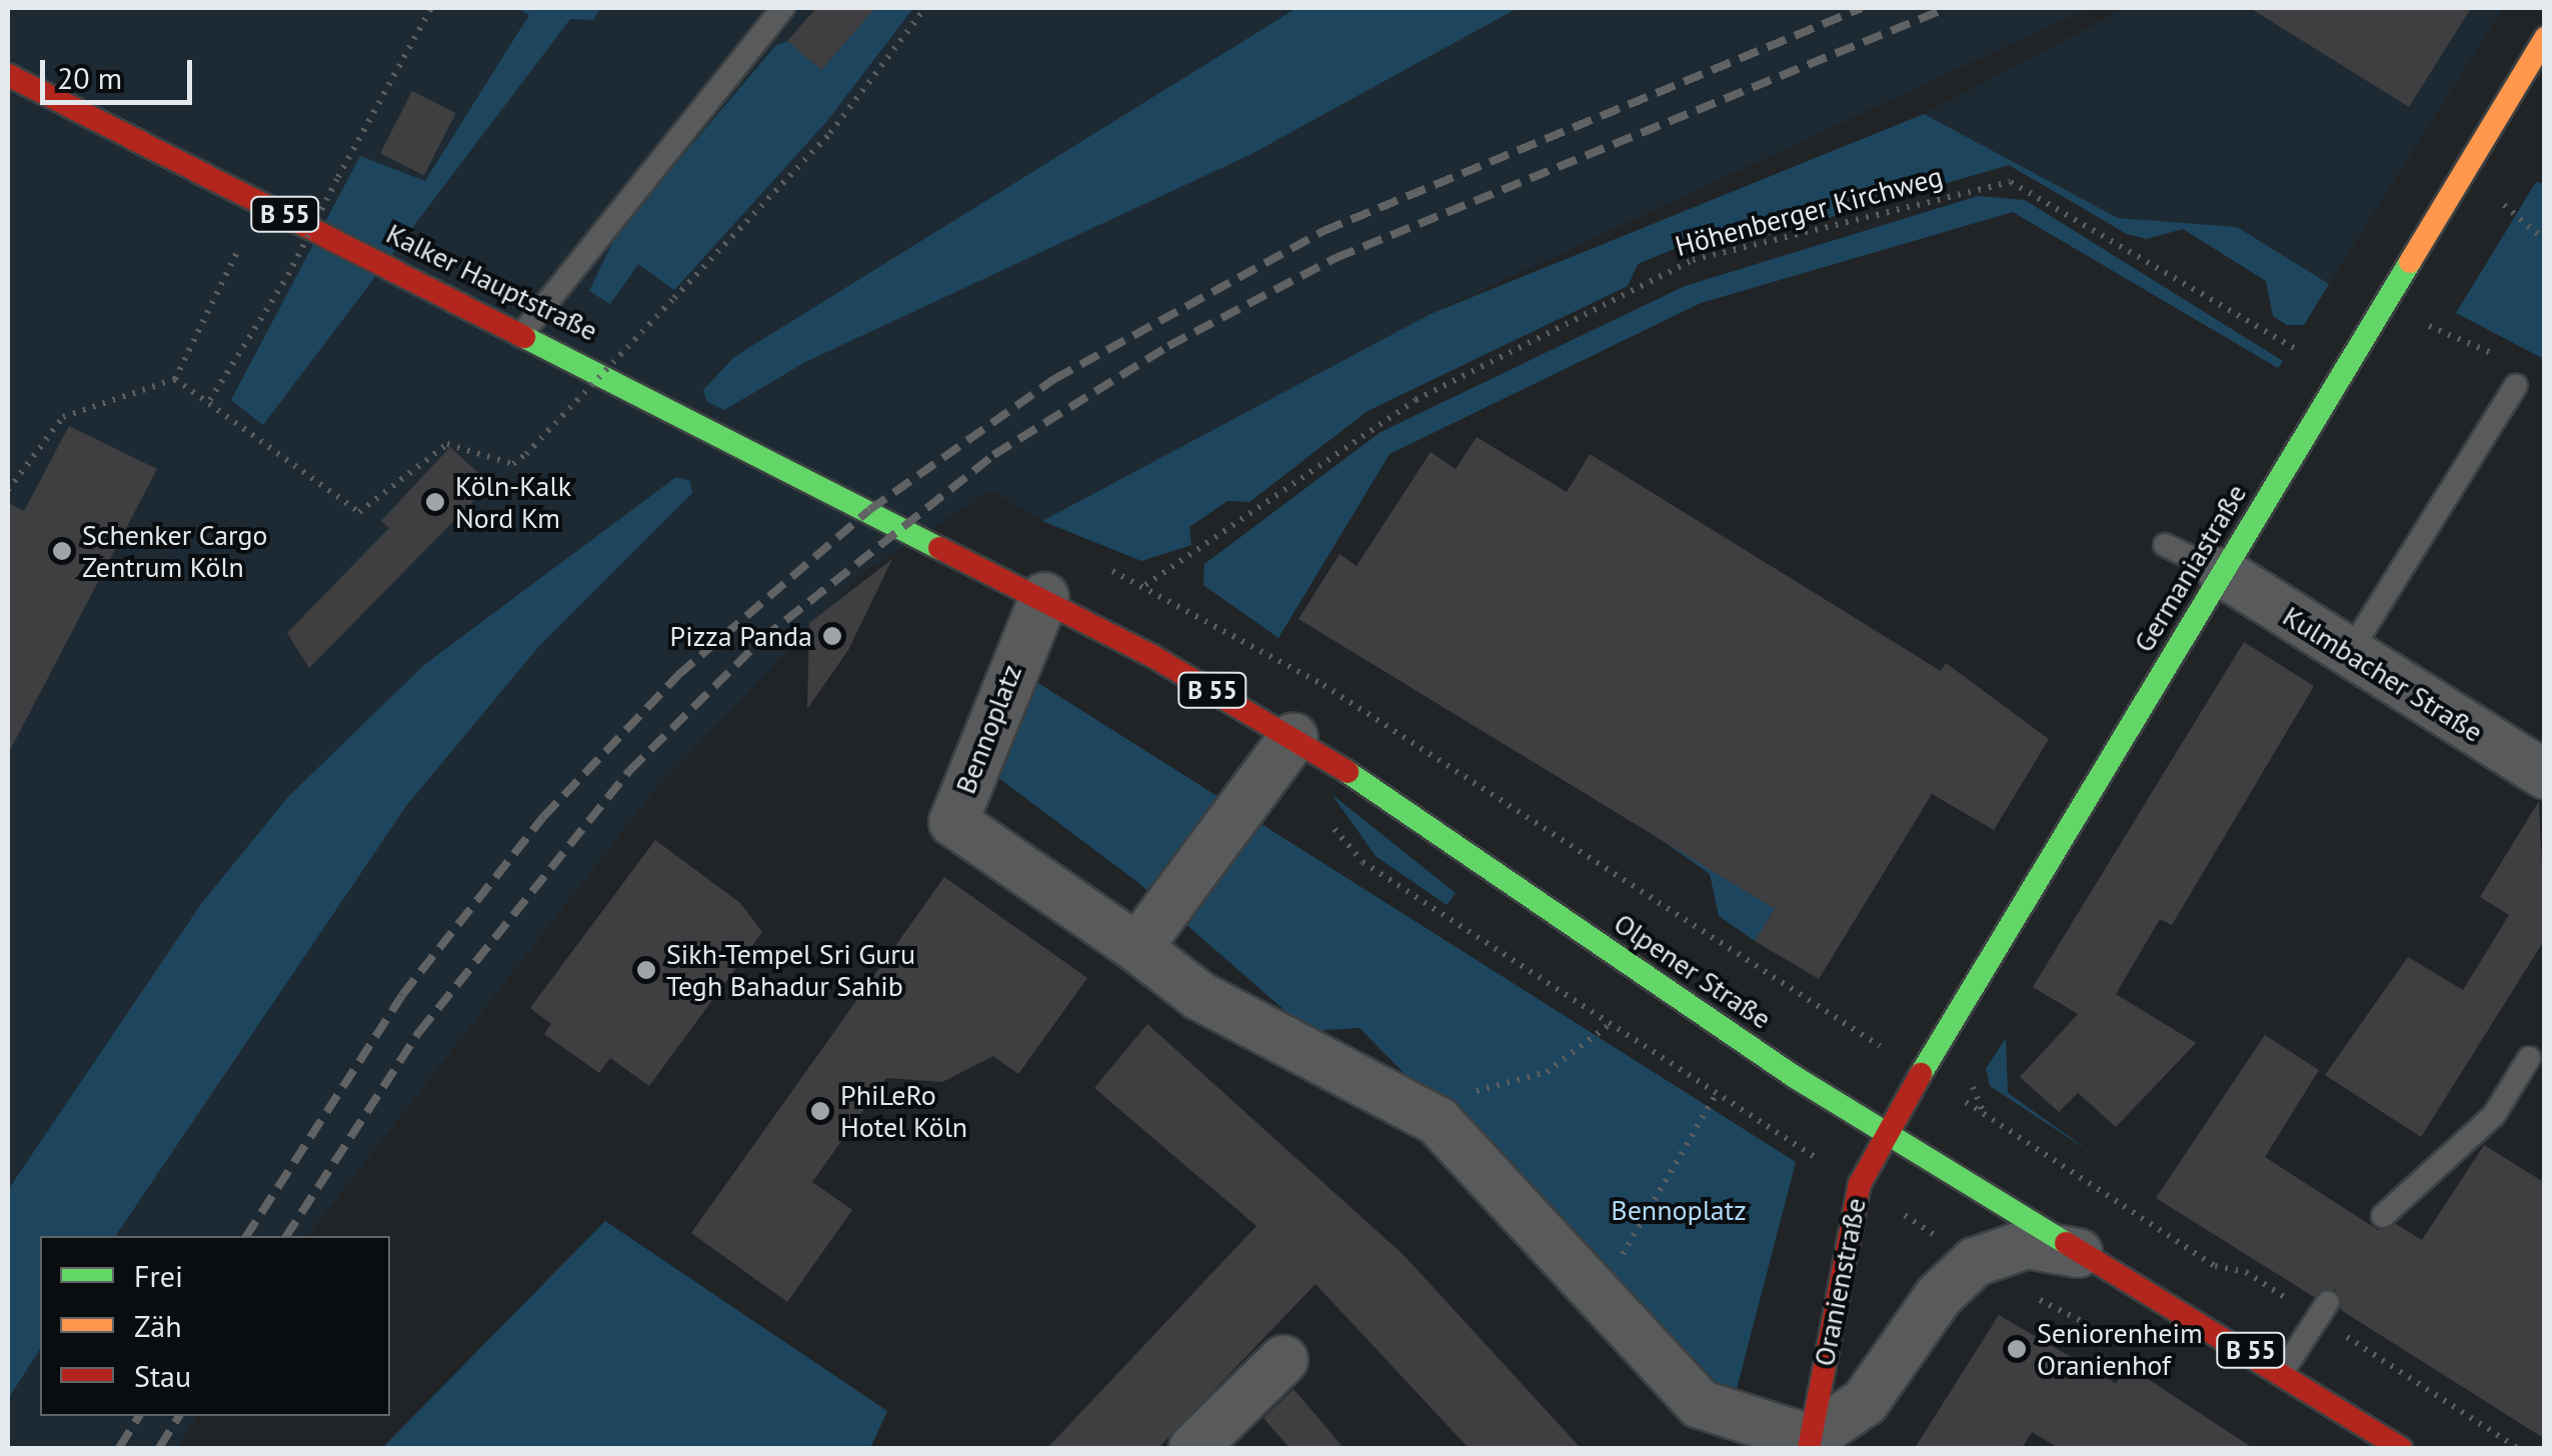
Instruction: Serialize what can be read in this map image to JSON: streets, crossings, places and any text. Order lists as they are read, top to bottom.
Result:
{
  "streets": {
    "main road": [
      "B 55",
      "Kalker Hauptstraße",
      "Germaniastraße",
      "Olpener Straße",
      "Oranienstraße"
    ],
    "street": ["Kulmbacher Straße", "Bennoplatz"],
    "path": ["Höhenberger Kirchweg"]
  },
  "crossings": [
    ["Höhenberger Kirchweg", "Germaniastraße"],
    ["Kalker Hauptstraße", "Olpener Straße"],
    ["Germaniastraße", "Kulmbacher Straße"],
    ["Germaniastraße", "Olpener Straße"],
    ["Germaniastraße", "Oranienstraße"],
    ["Bennoplatz", "Olpener Straße"],
    ["Bennoplatz", "Oranienstraße"],
    ["Olpener Straße", "Oranienstraße"]
  ],
  "parks": ["Bennoplatz"],
  "places": [
    "Köln-Kalk Nord Km",
    "Schenker Cargo Zentrum Köln",
    "Pizza Panda",
    "Sikh-Tempel Sri Guru Tegh Bahadur Sahib",
    "PhiLeRo Hotel Köln",
    "Seniorenheim Oranienhof"
  ],
  "legend": ["Frei", "Zäh", "Stau"],
  "scale_bar": "20 m"
}
